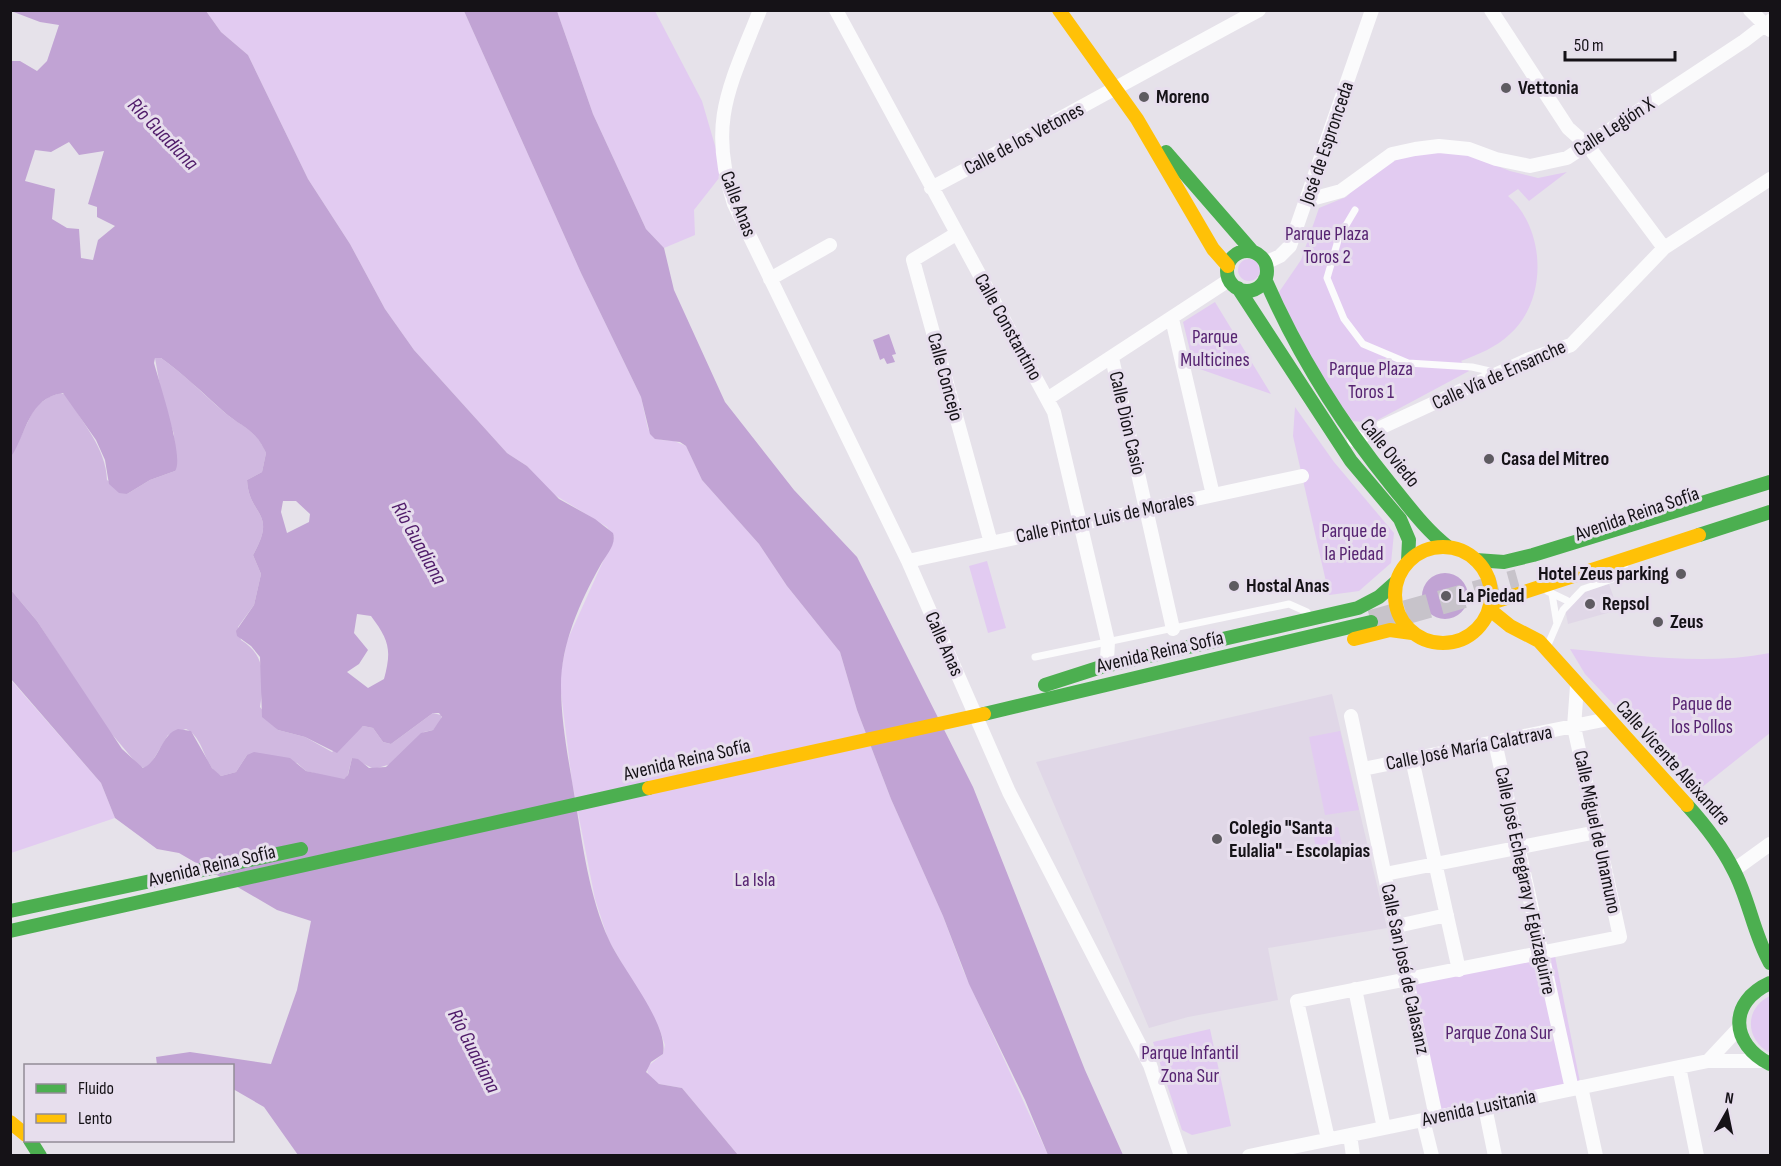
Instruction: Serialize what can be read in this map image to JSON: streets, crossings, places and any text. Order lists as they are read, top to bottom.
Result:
{
  "streets": {
    "main road": ["Calle Oviedo", "Avenida Reina Sofía", "Calle Vicente Aleixandre"],
    "street": [
      "Calle Legión X",
      "Calle de los Vetones",
      "José de Espronceda",
      "Calle Anas",
      "Calle Constantino",
      "Calle Vía de Ensanche",
      "Calle Concejo",
      "Calle Dion Casio",
      "Calle Pintor Luis de Morales",
      "Calle José María Calatrava",
      "Calle Miguel de Unamuno",
      "Calle José Echegaray y Eguizaguirre",
      "Calle San José de Calasanz",
      "Avenida Lusitania"
    ]
  },
  "crossings": [
    ["Calle Legión X", "José de Espronceda"],
    ["Calle de los Vetones", "Calle Constantino"],
    ["Calle de los Vetones", "Calle Oviedo"],
    ["José de Espronceda", "Calle Oviedo"],
    ["Calle Anas", "Calle Pintor Luis de Morales"],
    ["Calle Constantino", "Calle Concejo"],
    ["Calle Constantino", "Calle Pintor Luis de Morales"],
    ["Calle Vía de Ensanche", "Calle Oviedo"],
    ["Calle Concejo", "Calle Pintor Luis de Morales"],
    ["Calle Dion Casio", "Calle Pintor Luis de Morales"],
    ["Calle Oviedo", "Calle Vicente Aleixandre"],
    ["Calle José María Calatrava", "Calle Vicente Aleixandre"],
    ["Calle José María Calatrava", "Calle Miguel de Unamuno"],
    ["Calle José María Calatrava", "Calle José Echegaray y Eguizaguirre"],
    ["Calle José María Calatrava", "Calle San José de Calasanz"],
    ["Calle Vicente Aleixandre", "Calle Miguel de Unamuno"],
    ["Calle Miguel de Unamuno", "Calle José Echegaray y Eguizaguirre"],
    ["Calle José Echegaray y Eguizaguirre", "Avenida Lusitania"],
    ["Calle San José de Calasanz", "Avenida Lusitania"]
  ],
  "water": ["Río Guadiana"],
  "parks": [
    "Parque Plaza Toros 2",
    "Parque Multicines",
    "Parque Plaza Toros 1",
    "Parque de la Piedad",
    "Paque de los Pollos",
    "La Isla",
    "Parque Zona Sur",
    "Parque Infantil Zona Sur"
  ],
  "places": [
    "Vettonia",
    "Moreno",
    "Casa del Mitreo",
    "Hotel Zeus parking",
    "Hostal Anas",
    "La Piedad",
    "Repsol",
    "Zeus",
    "Colegio \"Santa Eulalia\" - Escolapias"
  ],
  "legend": ["Fluido", "Lento"],
  "scale_bar": "50 m",
  "north": "top"
}
